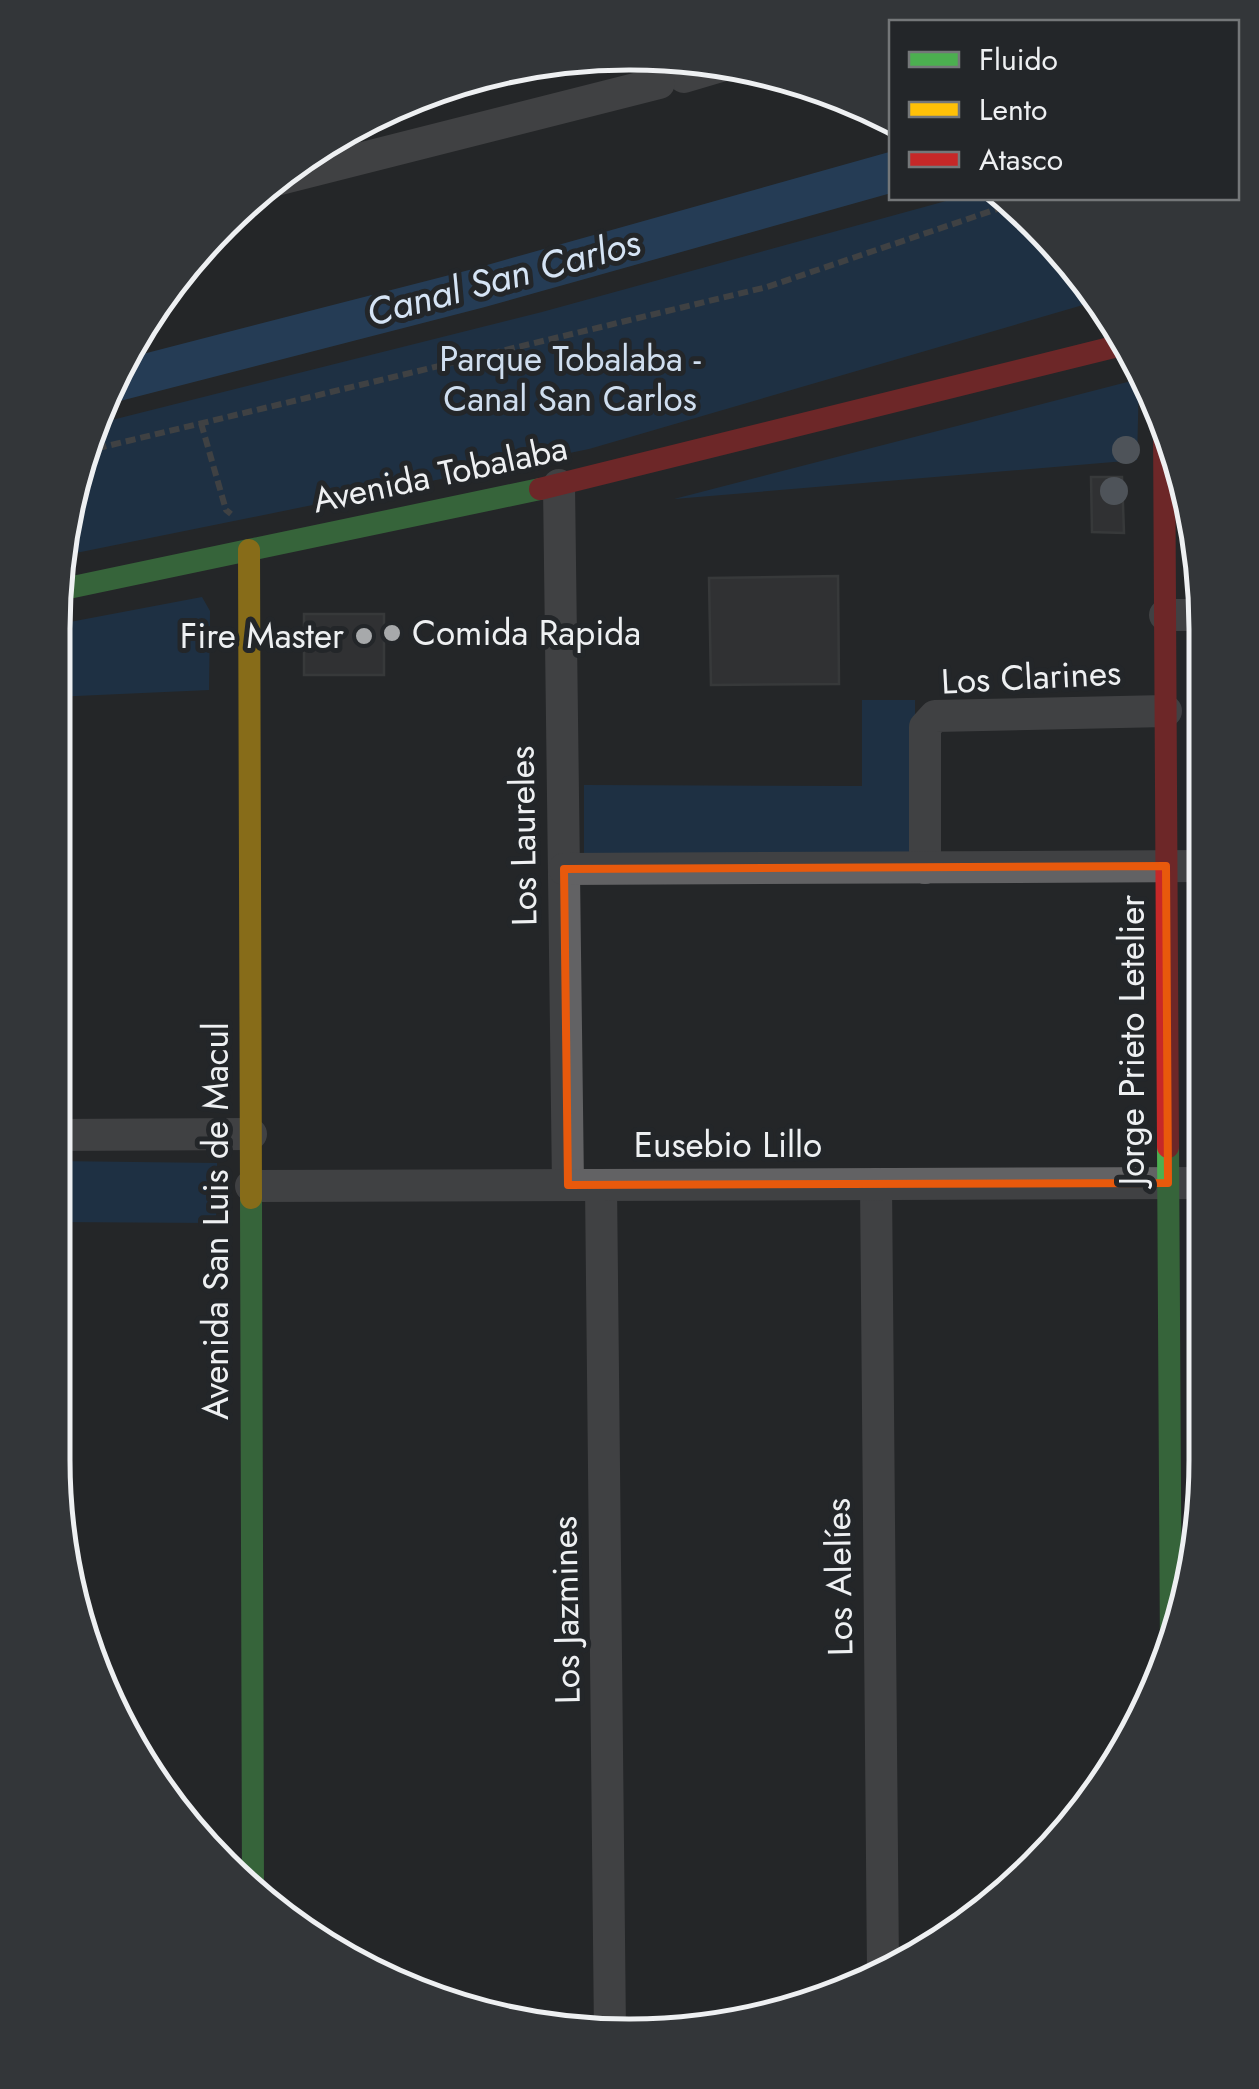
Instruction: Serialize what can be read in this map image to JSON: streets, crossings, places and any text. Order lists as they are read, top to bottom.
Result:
{
  "streets": {
    "street": [
      "Avenida Tobalaba",
      "Los Clarines",
      "Los Laureles",
      "Jorge Prieto Letelier",
      "Eusebio Lillo",
      "Avenida San Luis de Macul",
      "Los Alelíes",
      "Los Jazmines"
    ]
  },
  "crossings": [
    ["Avenida Tobalaba", "Los Laureles"],
    ["Avenida Tobalaba", "Avenida San Luis de Macul"],
    ["Los Clarines", "Jorge Prieto Letelier"],
    ["Los Laureles", "Eusebio Lillo"],
    ["Jorge Prieto Letelier", "Eusebio Lillo"],
    ["Eusebio Lillo", "Avenida San Luis de Macul"],
    ["Eusebio Lillo", "Los Alelíes"],
    ["Eusebio Lillo", "Los Jazmines"]
  ],
  "water": ["Canal San Carlos"],
  "parks": ["Parque Tobalaba - Canal San Carlos"],
  "places": ["Comida Rapida", "Fire Master"],
  "legend": ["Fluido", "Lento", "Atasco"]
}
